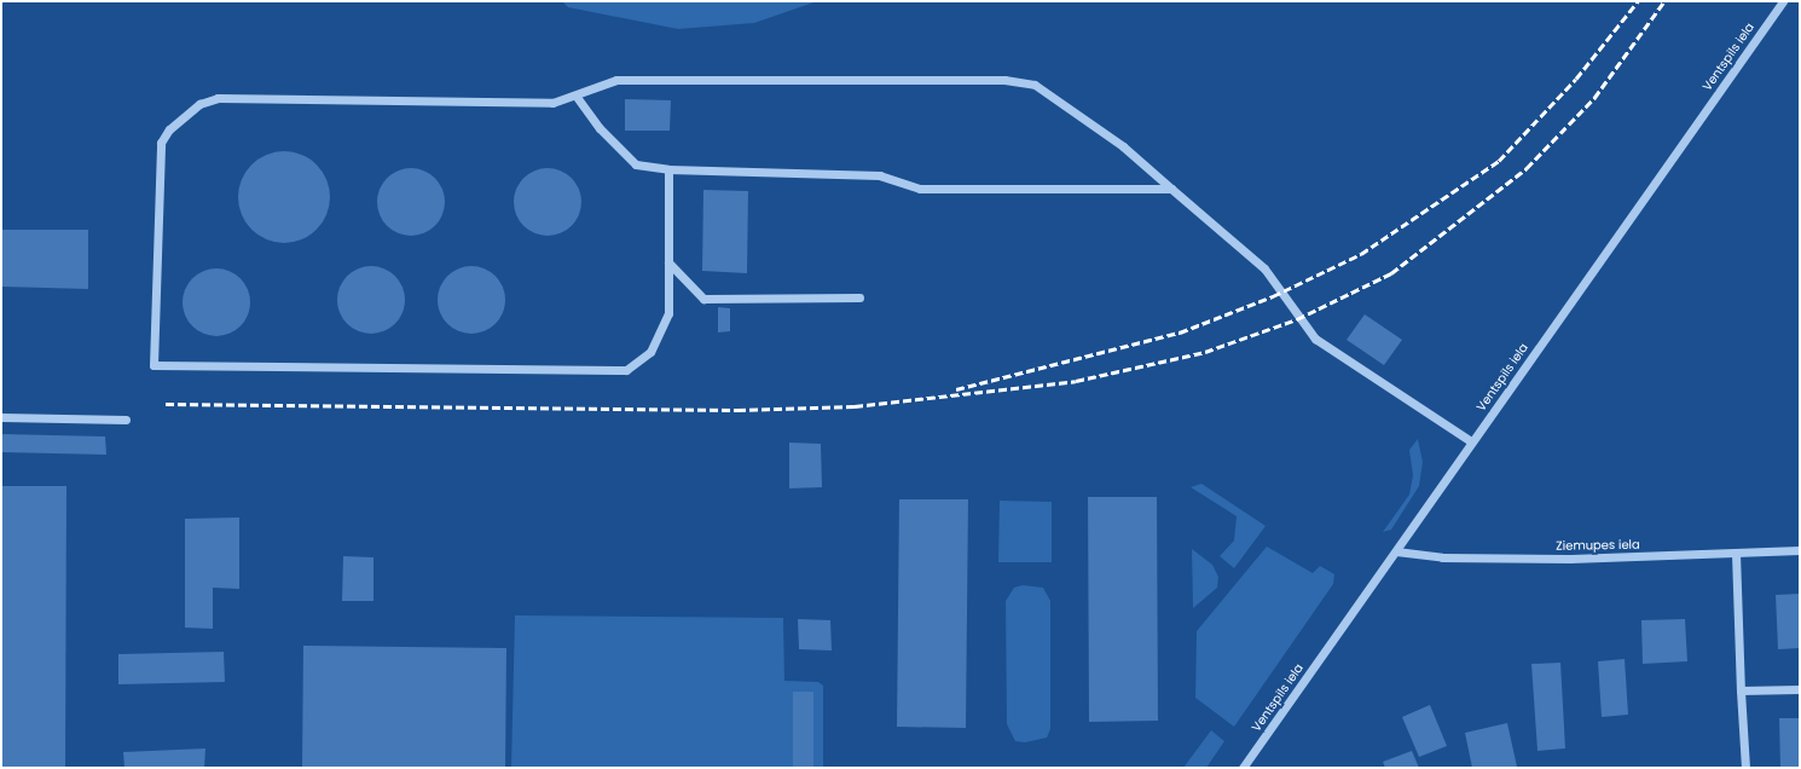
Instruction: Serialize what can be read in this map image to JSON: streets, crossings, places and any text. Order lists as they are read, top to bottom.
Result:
{
  "streets": {
    "street": ["Ventspils iela", "Ziemupes iela"]
  },
  "crossings": [
    ["Ventspils iela", "Ziemupes iela"]
  ]
}
